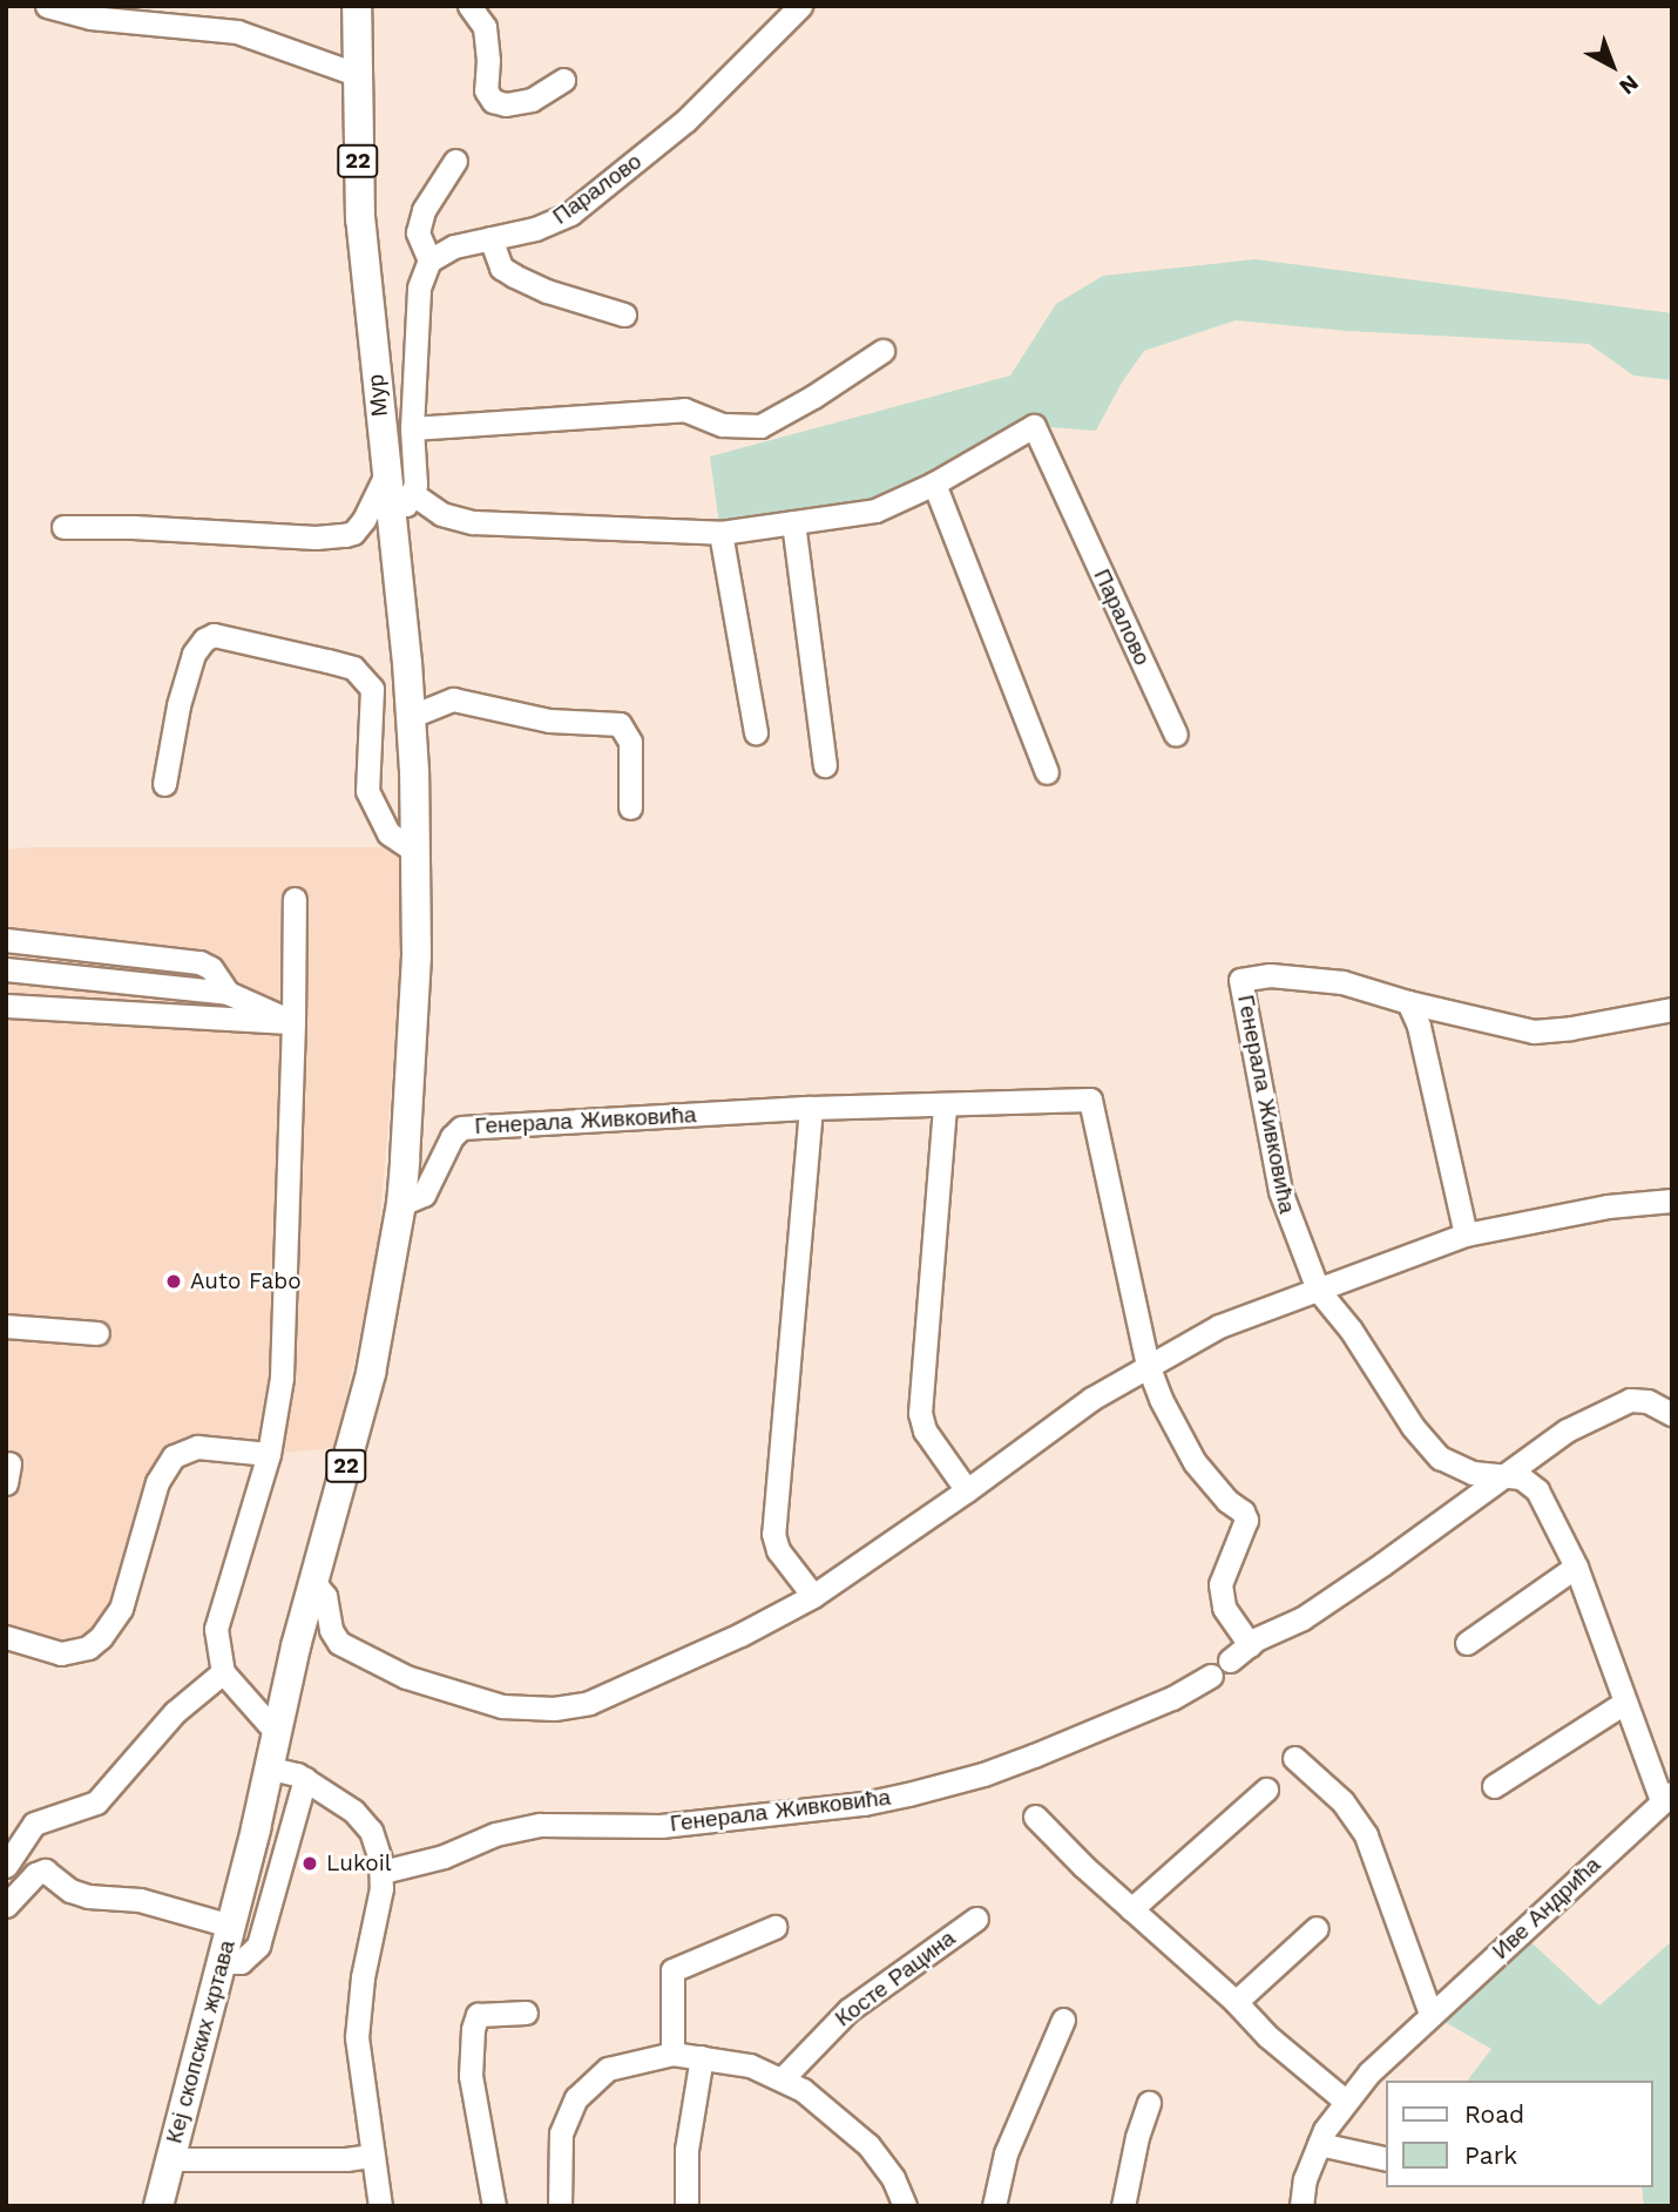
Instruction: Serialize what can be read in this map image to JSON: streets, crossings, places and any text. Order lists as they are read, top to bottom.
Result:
{
  "streets": {
    "main road": ["22", "Мур", "Кеј скопских жртава"],
    "street": [
      "Паралово",
      "Генерала Живковића",
      "Иве Андрића",
      "Косте Рацина"
    ]
  },
  "crossings": [
    ["22", "Мур"],
    ["22", "Генерала Живковића"],
    ["22", "Кеј скопских жртава"],
    ["Генерала Живковића", "Иве Андрића"]
  ],
  "places": ["Auto Fabo", "Lukoil"],
  "legend": ["Road", "Park"],
  "north": "bottom right"
}
